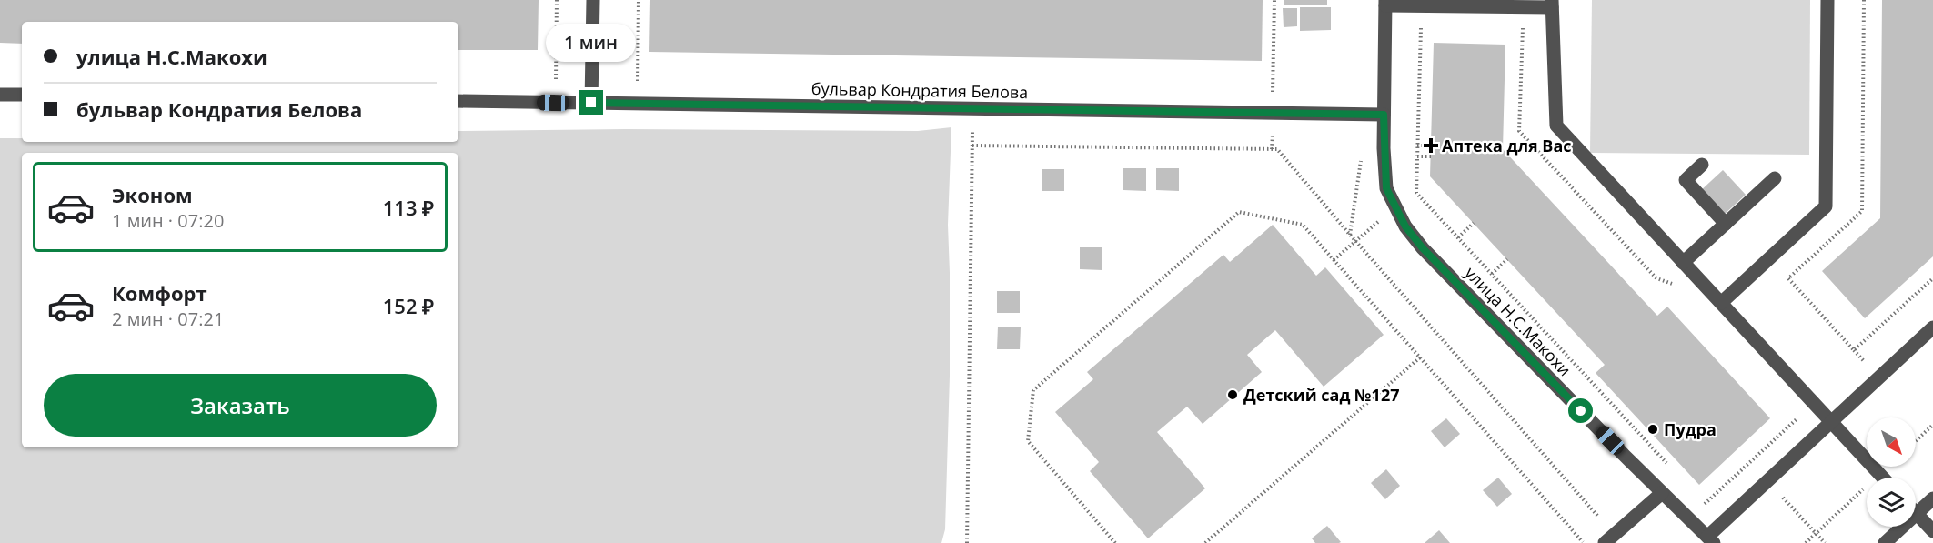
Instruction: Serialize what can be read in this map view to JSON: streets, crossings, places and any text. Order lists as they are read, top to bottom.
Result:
{
  "streets": {
    "street": ["бульвар Кондратия Белова", "улица Н.С.Макохи"]
  },
  "crossings": [
    ["бульвар Кондратия Белова", "улица Н.С.Макохи"]
  ],
  "places": {
    "health": ["Аптека для Вас"],
    "other": ["Детский сад №127", "Пудра"]
  },
  "north": "bottom right",
  "page": {
    "banner": ["улица Н.С.Макохи", "бульвар Кондратия Белова"],
    "bubble": "1 мин",
    "list": [
      {
        "name": "Эконом",
        "note": "1 мин · 07:20",
        "value": "113 ₽"
      },
      {
        "name": "Комфорт",
        "note": "2 мин · 07:21",
        "value": "152 ₽"
      }
    ],
    "buttons": "Заказать"
  }
}
